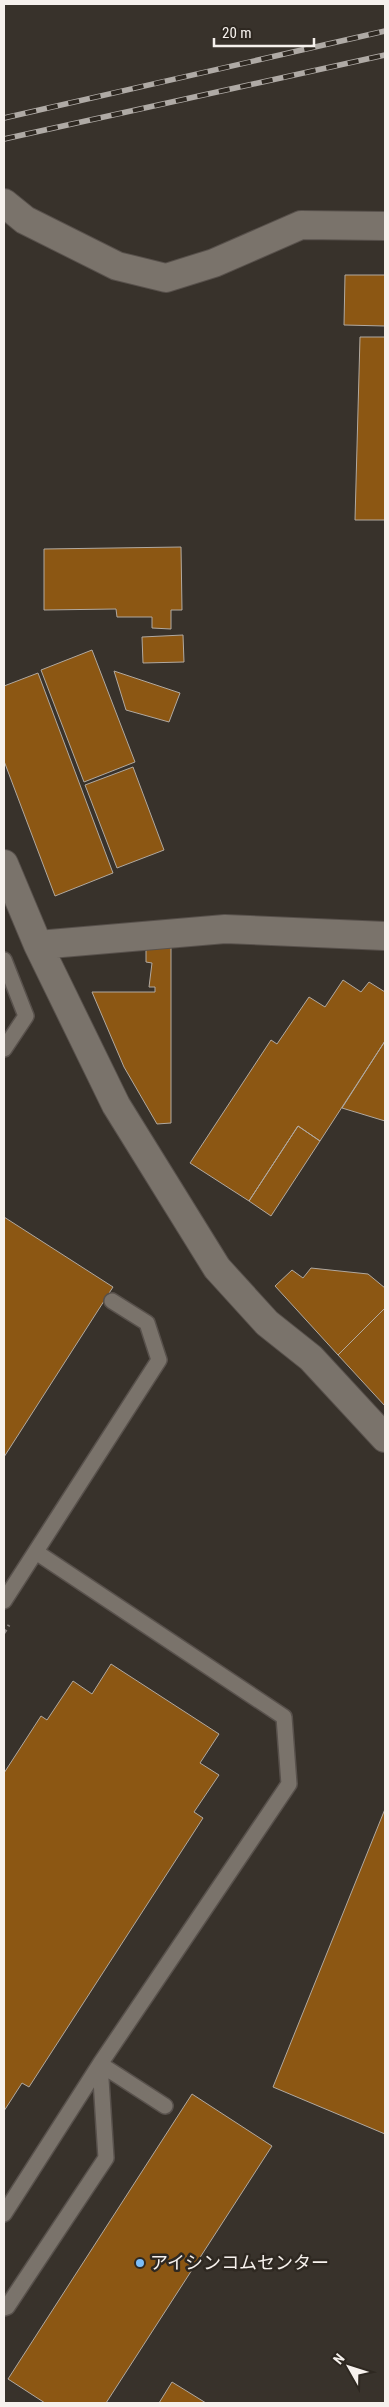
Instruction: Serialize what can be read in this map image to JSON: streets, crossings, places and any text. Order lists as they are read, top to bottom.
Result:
{
  "places": ["アイシンコムセンター"],
  "scale_bar": "20 m",
  "north": "top left"
}
